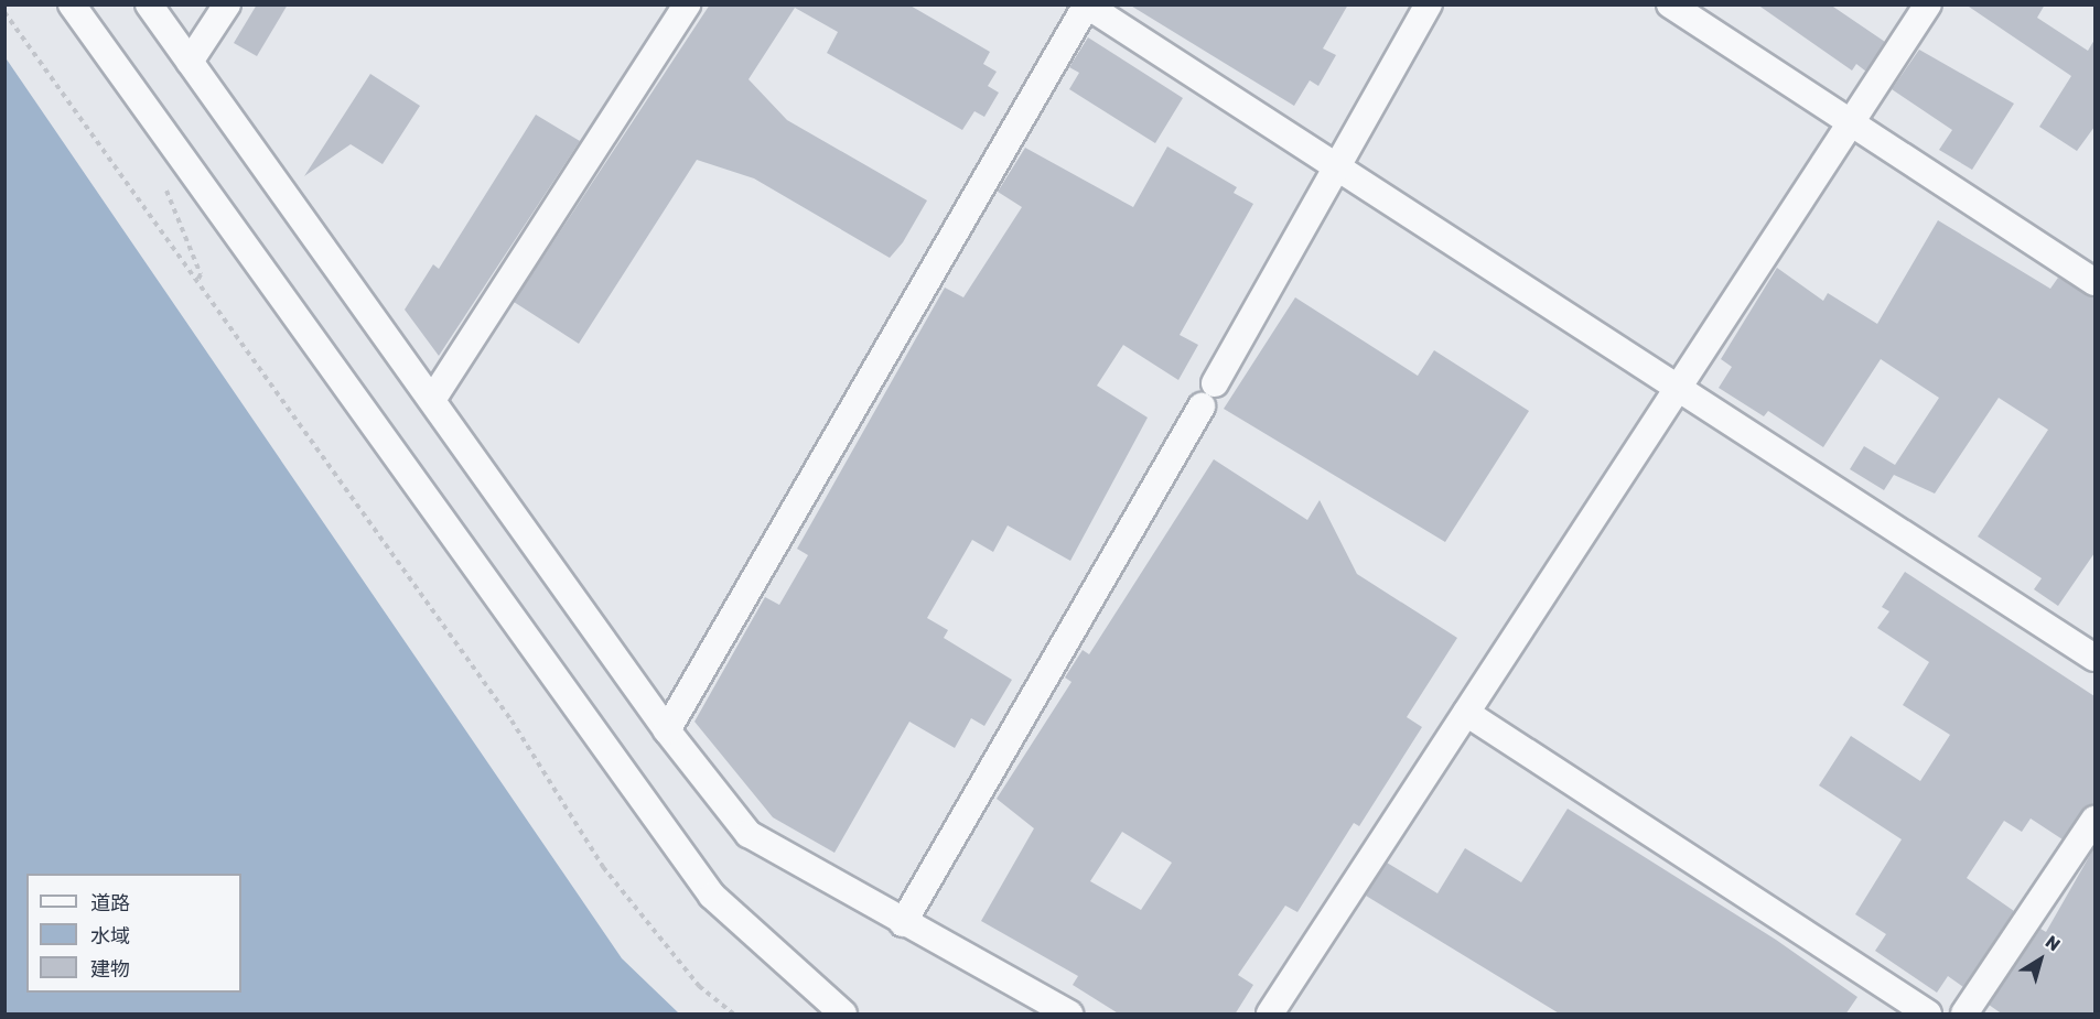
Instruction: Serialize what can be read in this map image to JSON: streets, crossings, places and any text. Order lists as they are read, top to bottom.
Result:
{
  "legend": ["道路", "水域", "建物"],
  "north": "top right"
}
